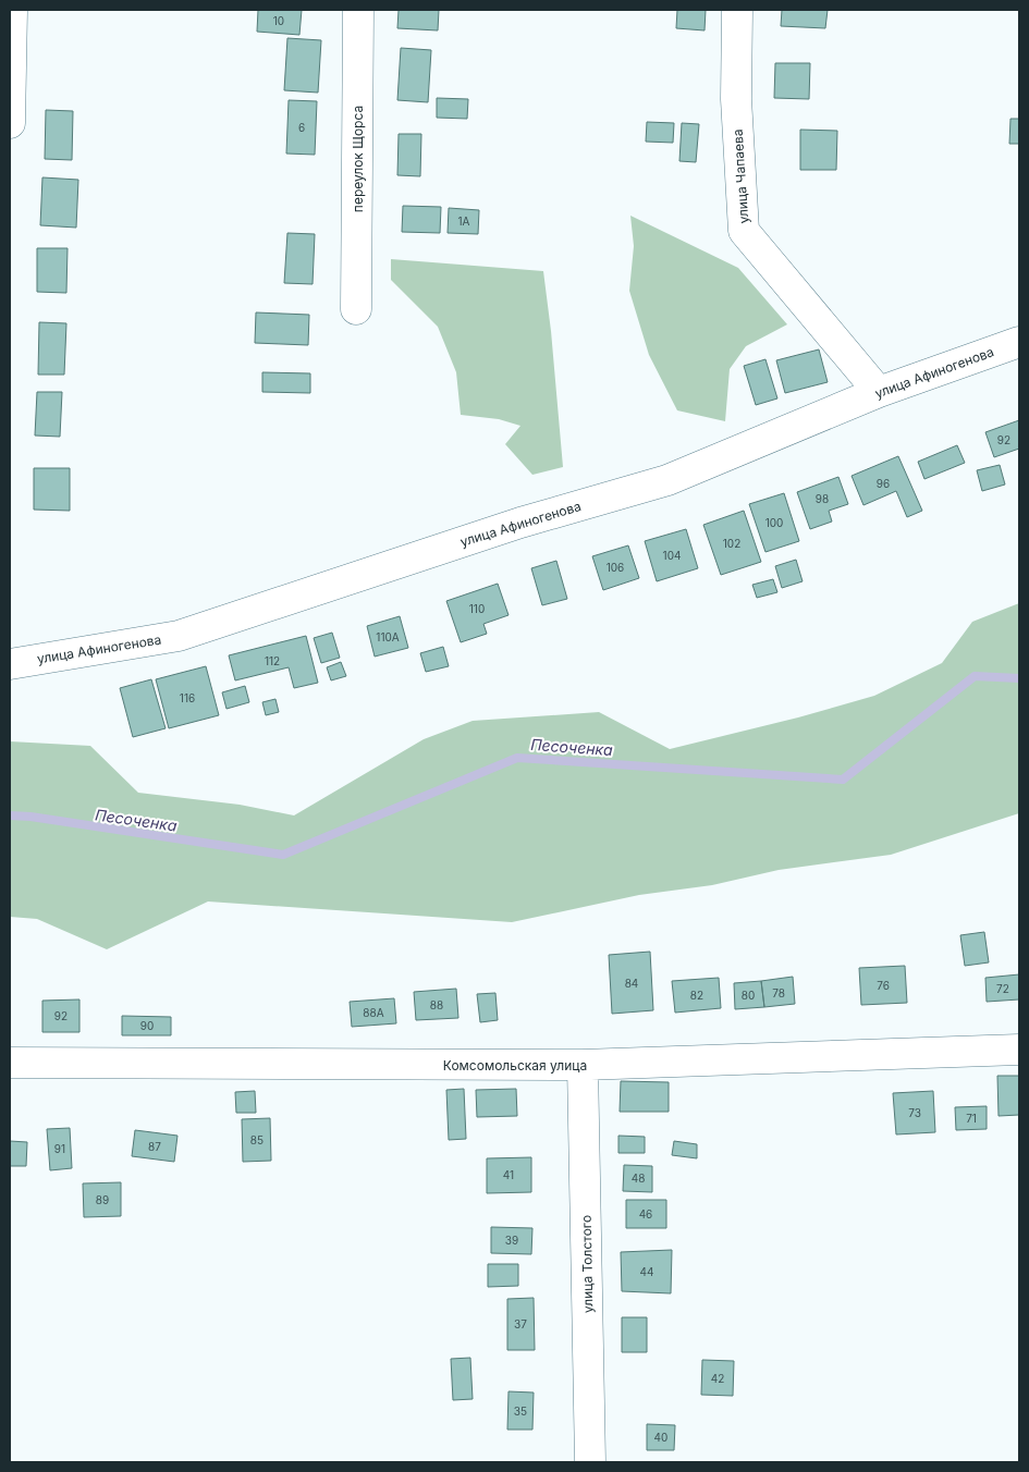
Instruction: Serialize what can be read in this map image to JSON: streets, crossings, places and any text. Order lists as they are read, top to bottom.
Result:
{
  "streets": {
    "street": [
      "переулок Щорса",
      "улица Чапаева",
      "улица Афиногенова",
      "Комсомольская улица",
      "улица Толстого"
    ]
  },
  "crossings": [
    ["улица Чапаева", "улица Афиногенова"],
    ["Комсомольская улица", "улица Толстого"]
  ],
  "water": ["Песоченка"],
  "house_numbers": [
    "10",
    "6",
    "1А",
    "92",
    "96",
    "98",
    "100",
    "102",
    "104",
    "106",
    "110",
    "110А",
    "112",
    "116",
    "84",
    "76",
    "72",
    "78",
    "82",
    "80",
    "88",
    "88А",
    "92",
    "90",
    "73",
    "71",
    "85",
    "87",
    "91",
    "41",
    "48",
    "89",
    "46",
    "39",
    "44",
    "37",
    "42",
    "35",
    "40"
  ]
}
